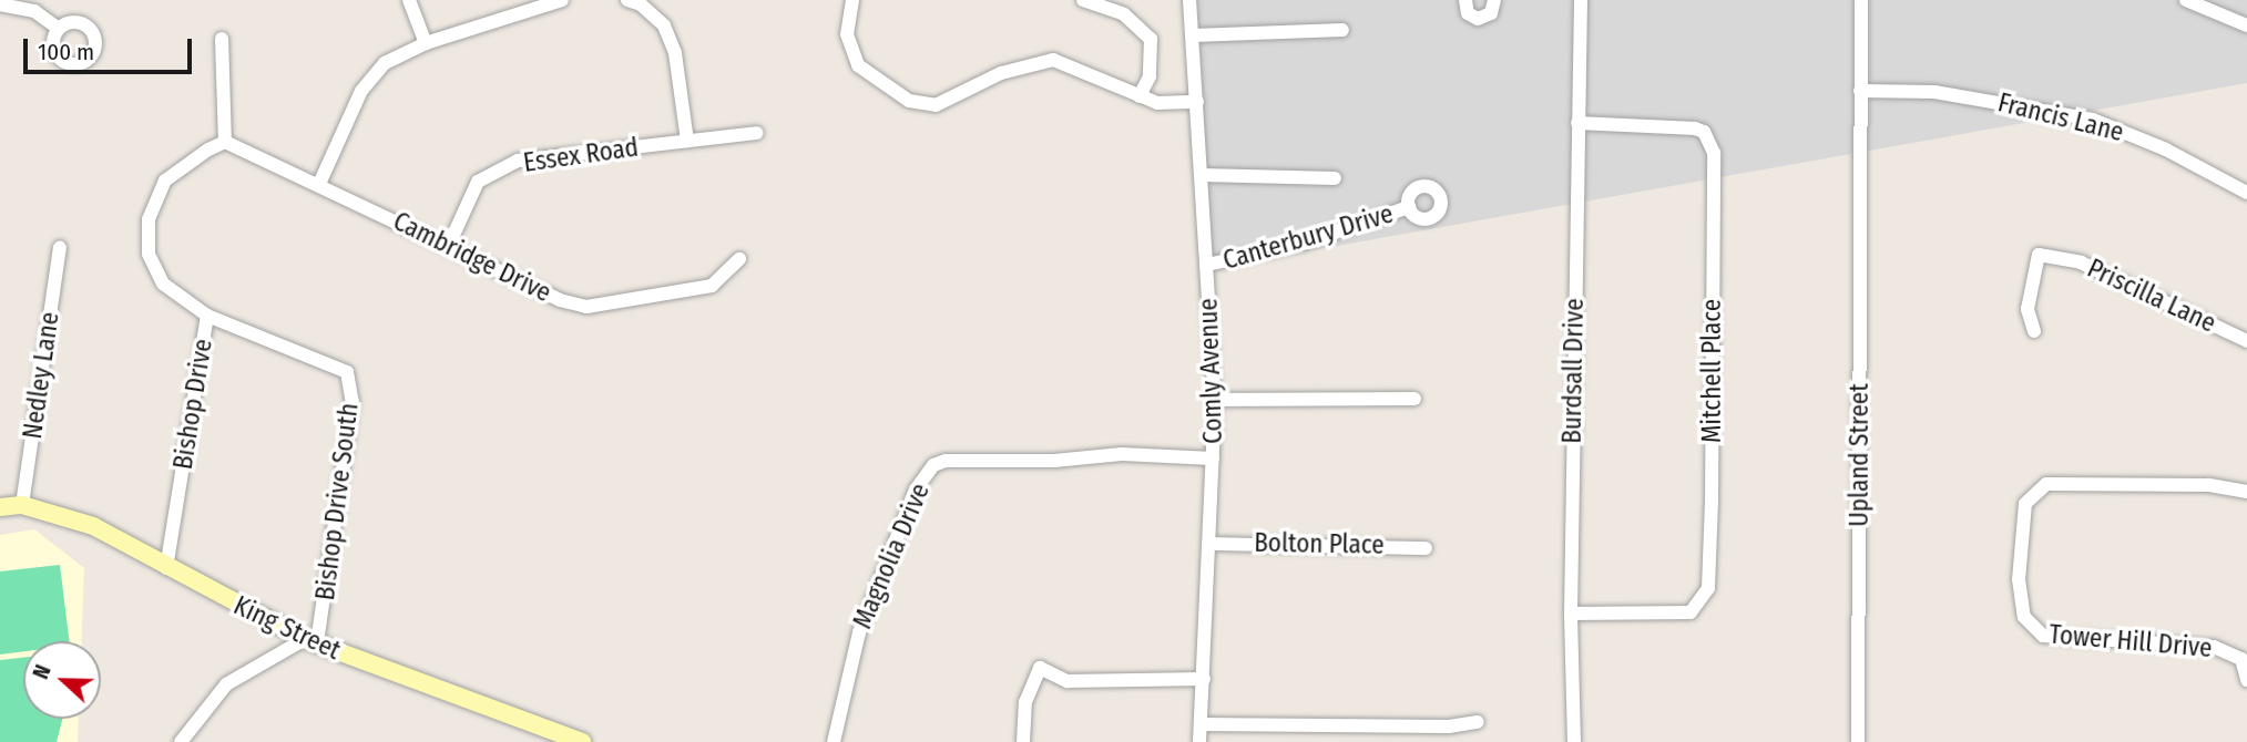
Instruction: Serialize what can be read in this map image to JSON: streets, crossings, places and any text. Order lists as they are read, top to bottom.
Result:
{
  "streets": {
    "main road": ["King Street"],
    "street": [
      "Francis Lane",
      "Essex Road",
      "Canterbury Drive",
      "Cambridge Drive",
      "Priscilla Lane",
      "Comly Avenue",
      "Burdsall Drive",
      "Mitchell Place",
      "Nedley Lane",
      "Bishop Drive",
      "Upland Street",
      "Bishop Drive South",
      "Bolton Place",
      "Magnolia Drive",
      "Tower Hill Drive"
    ]
  },
  "crossings": [
    ["Francis Lane", "Upland Street"],
    ["Essex Road", "Cambridge Drive"],
    ["Canterbury Drive", "Comly Avenue"],
    ["Cambridge Drive", "Bishop Drive"],
    ["Comly Avenue", "Bolton Place"],
    ["Comly Avenue", "Magnolia Drive"],
    ["Burdsall Drive", "Mitchell Place"],
    ["Nedley Lane", "King Street"],
    ["Bishop Drive", "Bishop Drive South"],
    ["Bishop Drive", "King Street"],
    ["Bishop Drive South", "King Street"]
  ],
  "scale_bar": "100 m",
  "north": "left"
}
